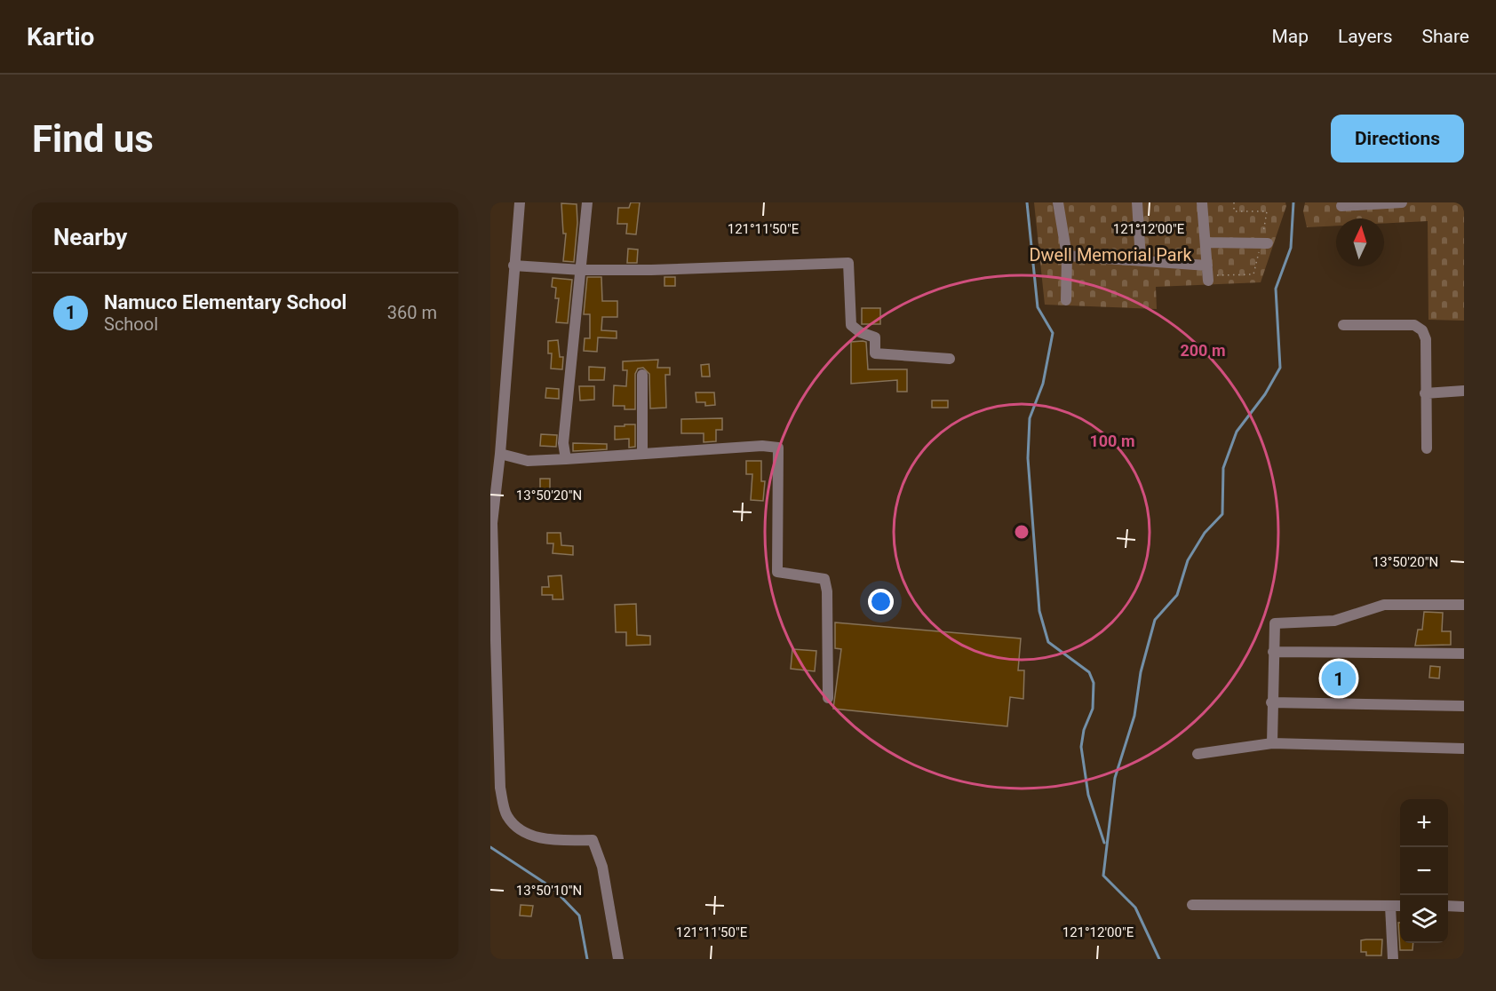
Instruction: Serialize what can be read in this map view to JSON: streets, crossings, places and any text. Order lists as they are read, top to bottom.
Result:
{
  "parks": ["Dwell Memorial Park"],
  "north": "top",
  "page": {
    "header": "Kartio",
    "nav": ["Map", "Layers", "Share"],
    "buttons": "Directions",
    "title": "Find us",
    "heading": "Nearby",
    "list": [
      {
        "mark": "1",
        "name": "Namuco Elementary School",
        "note": "School",
        "value": "360 m"
      }
    ],
    "pins": "1",
    "map_buttons": ["+", "−"]
  },
  "coordinates": [
    "121°11'50\"E",
    "121°12'00\"E",
    "13°50'20\"N",
    "13°50'10\"N"
  ],
  "rings": ["200 m", "100 m"]
}
